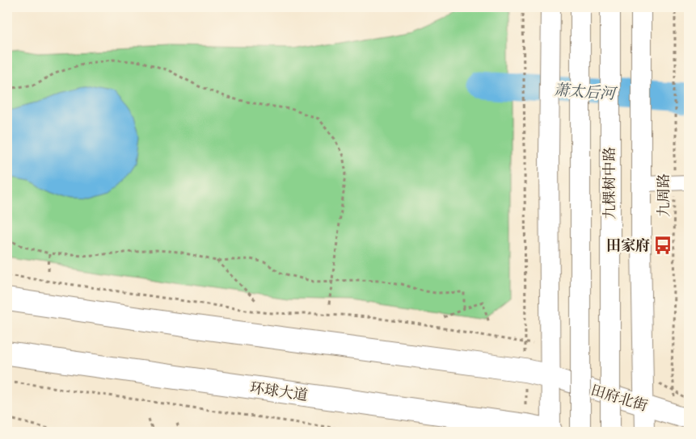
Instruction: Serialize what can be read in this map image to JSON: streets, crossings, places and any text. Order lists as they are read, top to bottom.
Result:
{
  "streets": {
    "main road": ["九棵树中路", "环球大道", "田府北街"],
    "path": ["九周路"]
  },
  "crossings": [
    ["九周路", "田府北街"]
  ],
  "water": ["萧太后河"],
  "places": {
    "bus stop": ["田家府"]
  }
}
